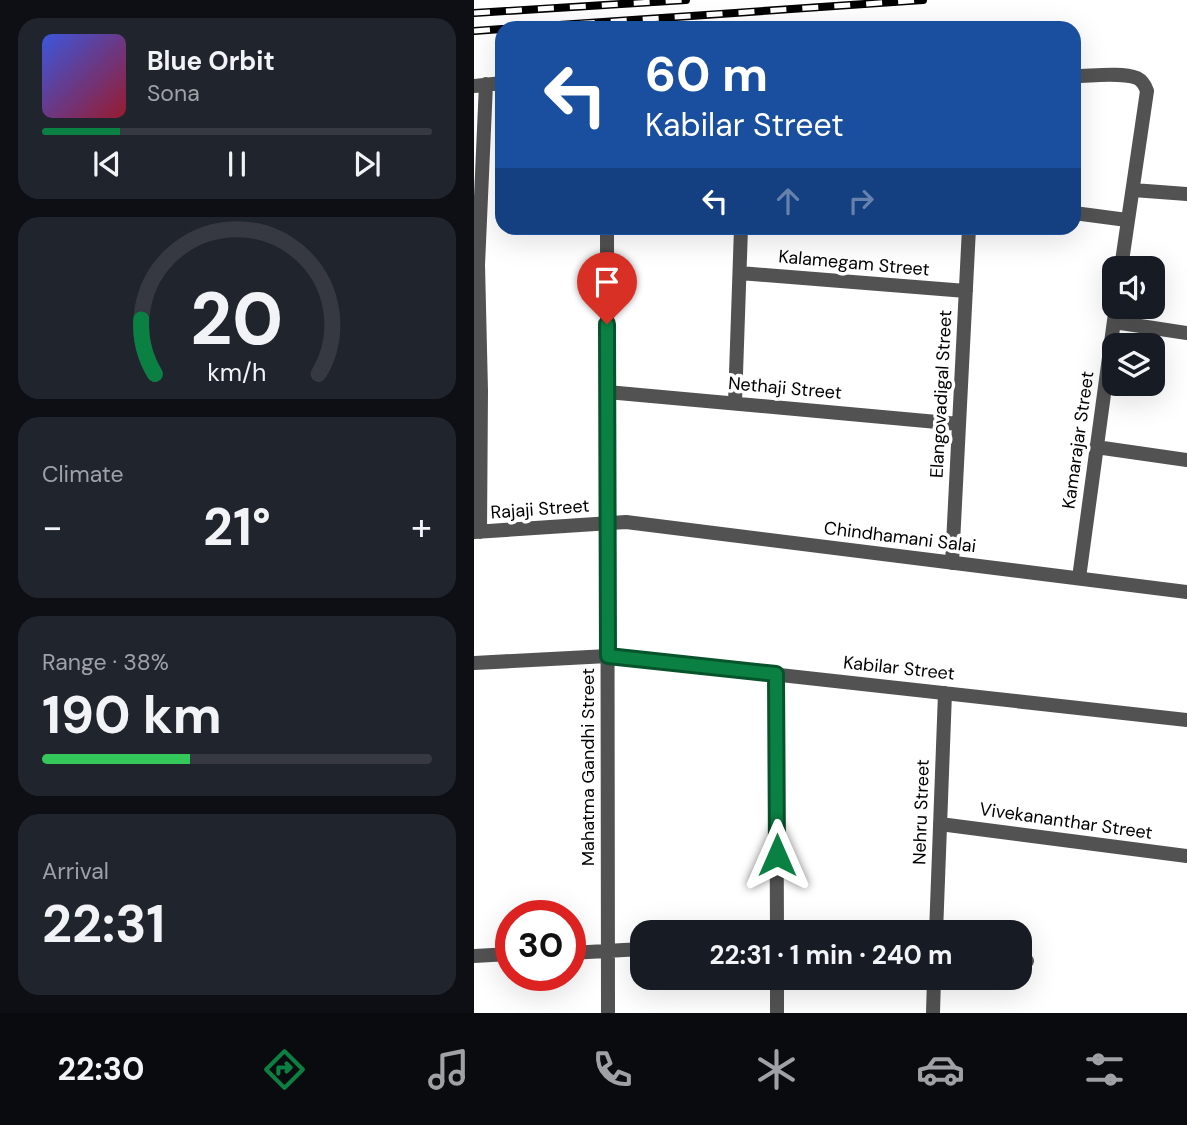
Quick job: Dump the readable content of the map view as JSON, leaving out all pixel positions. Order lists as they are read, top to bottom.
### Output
{
  "streets": {
    "street": [
      "Kalamegam Street",
      "Nethaji Street",
      "Elangovadigal Street",
      "Kamarajar Street",
      "Rajaji Street",
      "Chindhamani Salai",
      "Kabilar Street",
      "Mahatma Gandhi Street",
      "Nehru Street",
      "Vivekananthar Street"
    ]
  },
  "crossings": [
    ["Kalamegam Street", "Elangovadigal Street"],
    ["Nethaji Street", "Elangovadigal Street"],
    ["Nethaji Street", "Mahatma Gandhi Street"],
    ["Elangovadigal Street", "Chindhamani Salai"],
    ["Kamarajar Street", "Chindhamani Salai"],
    ["Rajaji Street", "Chindhamani Salai"],
    ["Rajaji Street", "Mahatma Gandhi Street"],
    ["Chindhamani Salai", "Mahatma Gandhi Street"],
    ["Kabilar Street", "Mahatma Gandhi Street"],
    ["Kabilar Street", "Nehru Street"],
    ["Nehru Street", "Vivekananthar Street"]
  ],
  "page": {
    "turn": ["60 m", "Kabilar Street"],
    "song": ["Blue Orbit", "Sona"],
    "tile": [
      "Climate",
      ["Range · 38%", "190 km"],
      ["Arrival", "22:31"]
    ],
    "heat": ["−", "21°", "+"],
    "limit": "30",
    "trip": "22:31 · 1 min · 240 m",
    "tabs": "22:30",
    "gauge": ["20", "km/h"]
  }
}
